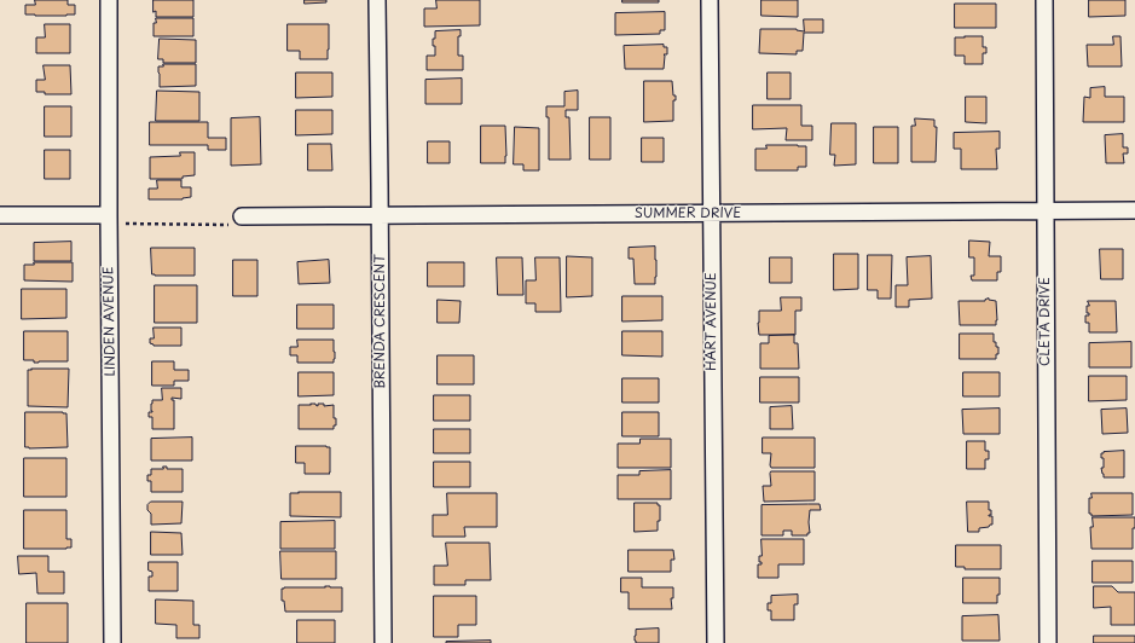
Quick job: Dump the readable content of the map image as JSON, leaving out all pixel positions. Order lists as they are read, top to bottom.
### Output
{
  "streets": {
    "street": [
      "SUMMER DRIVE",
      "LINDEN AVENUE",
      "BRENDA CRESCENT",
      "HART AVENUE",
      "CLETA DRIVE"
    ]
  },
  "crossings": [
    ["SUMMER DRIVE", "BRENDA CRESCENT"],
    ["SUMMER DRIVE", "HART AVENUE"],
    ["SUMMER DRIVE", "CLETA DRIVE"]
  ]
}
